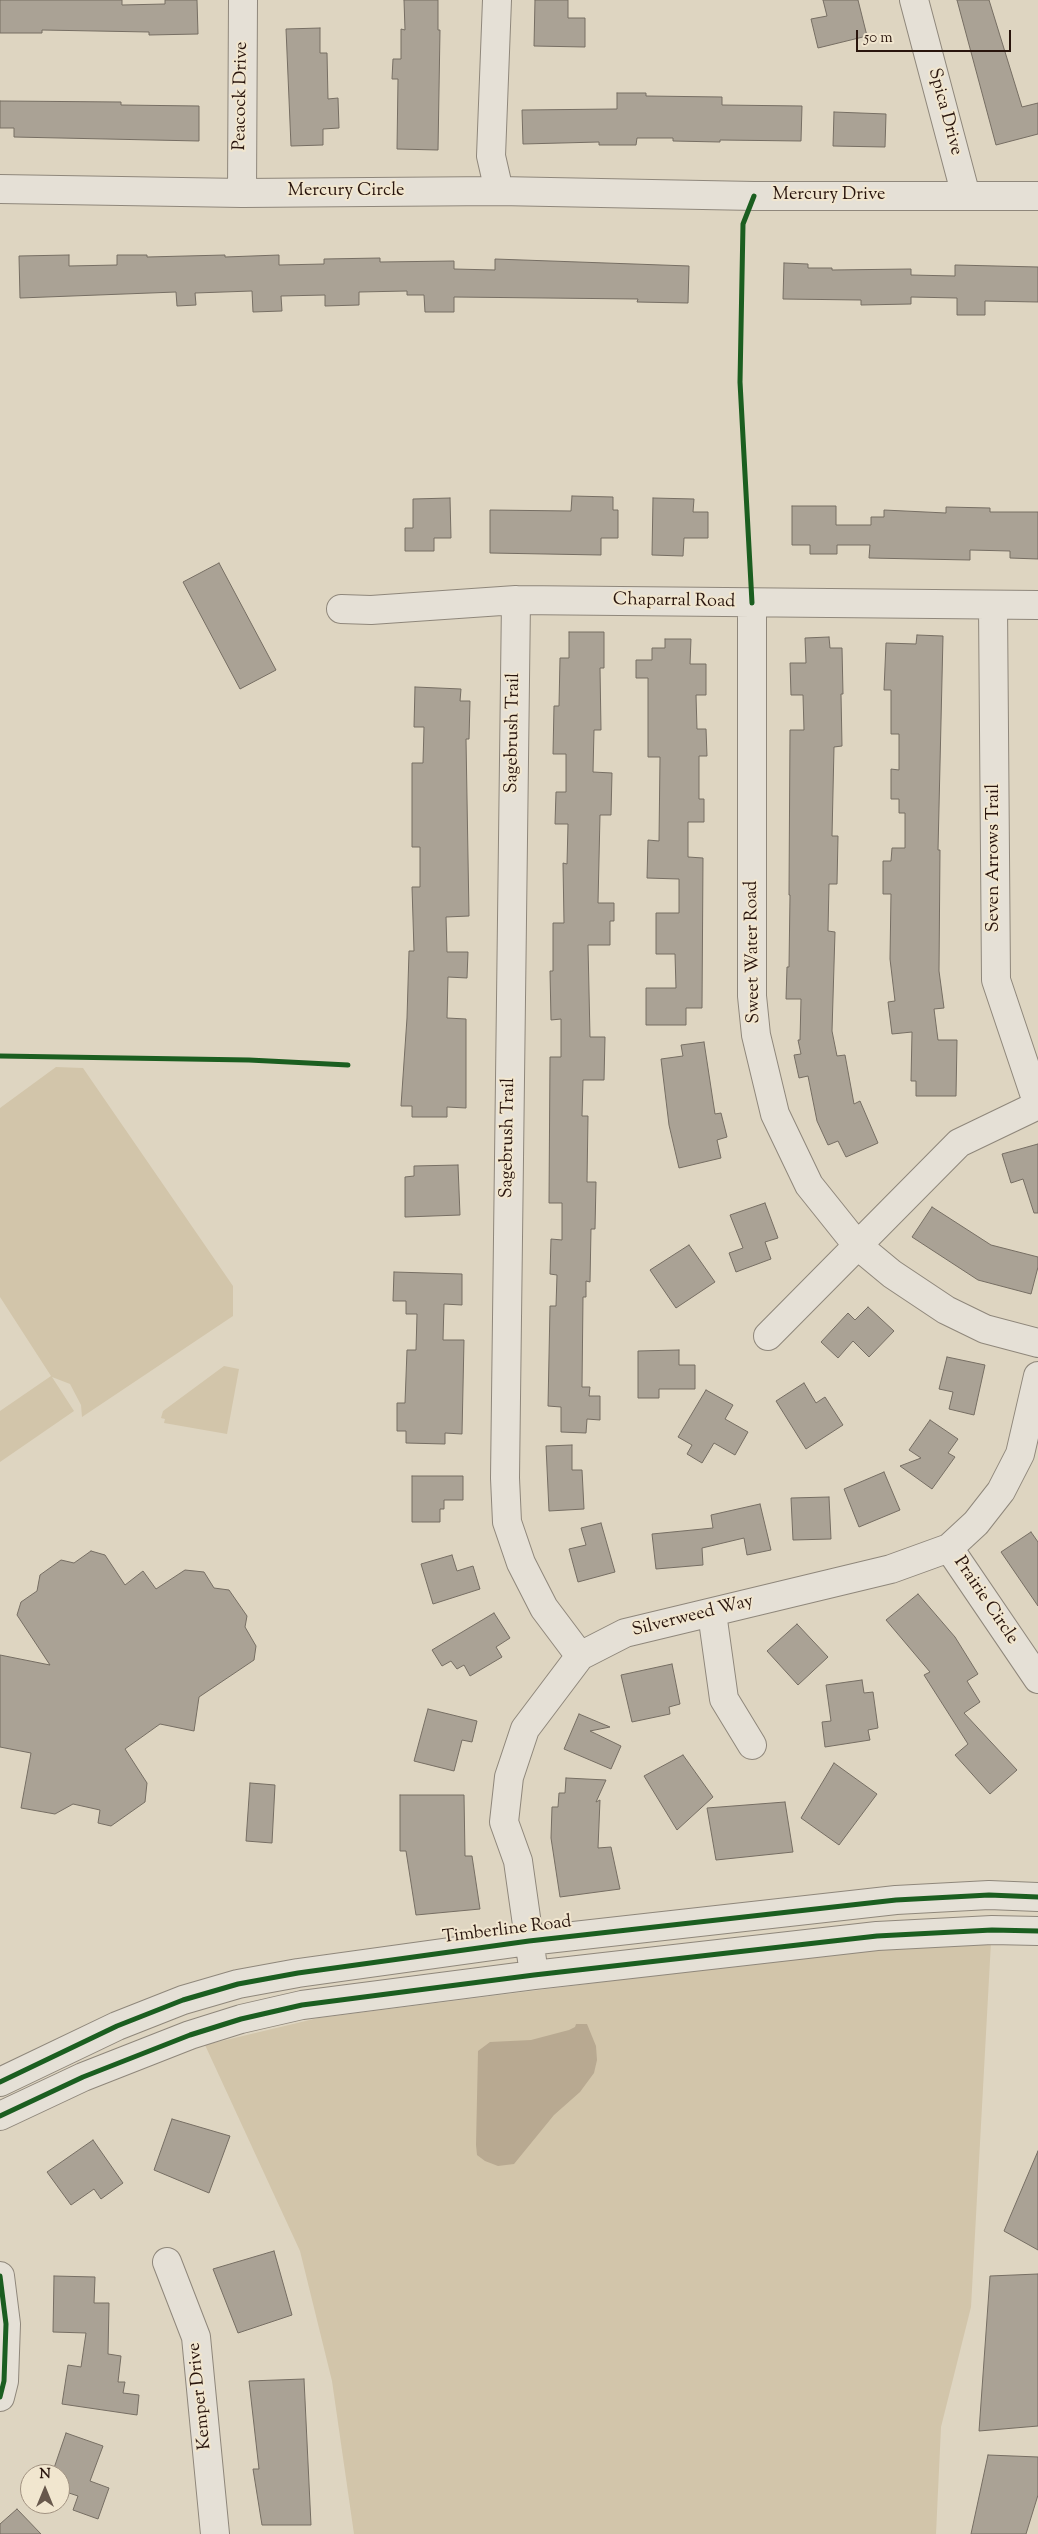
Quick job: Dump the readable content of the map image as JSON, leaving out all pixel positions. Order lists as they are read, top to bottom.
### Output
{
  "streets": {
    "street": [
      "Peacock Drive",
      "Spica Drive",
      "Mercury Circle",
      "Mercury Drive",
      "Chaparral Road",
      "Sagebrush Trail",
      "Seven Arrows Trail",
      "Sweet Water Road",
      "Prairie Circle",
      "Silverweed Way",
      "Timberline Road",
      "Kemper Drive"
    ]
  },
  "crossings": [
    ["Peacock Drive", "Mercury Circle"],
    ["Spica Drive", "Mercury Drive"],
    ["Mercury Circle", "Mercury Drive"],
    ["Chaparral Road", "Sagebrush Trail"],
    ["Chaparral Road", "Seven Arrows Trail"],
    ["Chaparral Road", "Sweet Water Road"],
    ["Sagebrush Trail", "Silverweed Way"],
    ["Prairie Circle", "Silverweed Way"],
    ["Silverweed Way", "Timberline Road"]
  ],
  "scale_bar": "50 m",
  "north": "top"
}
